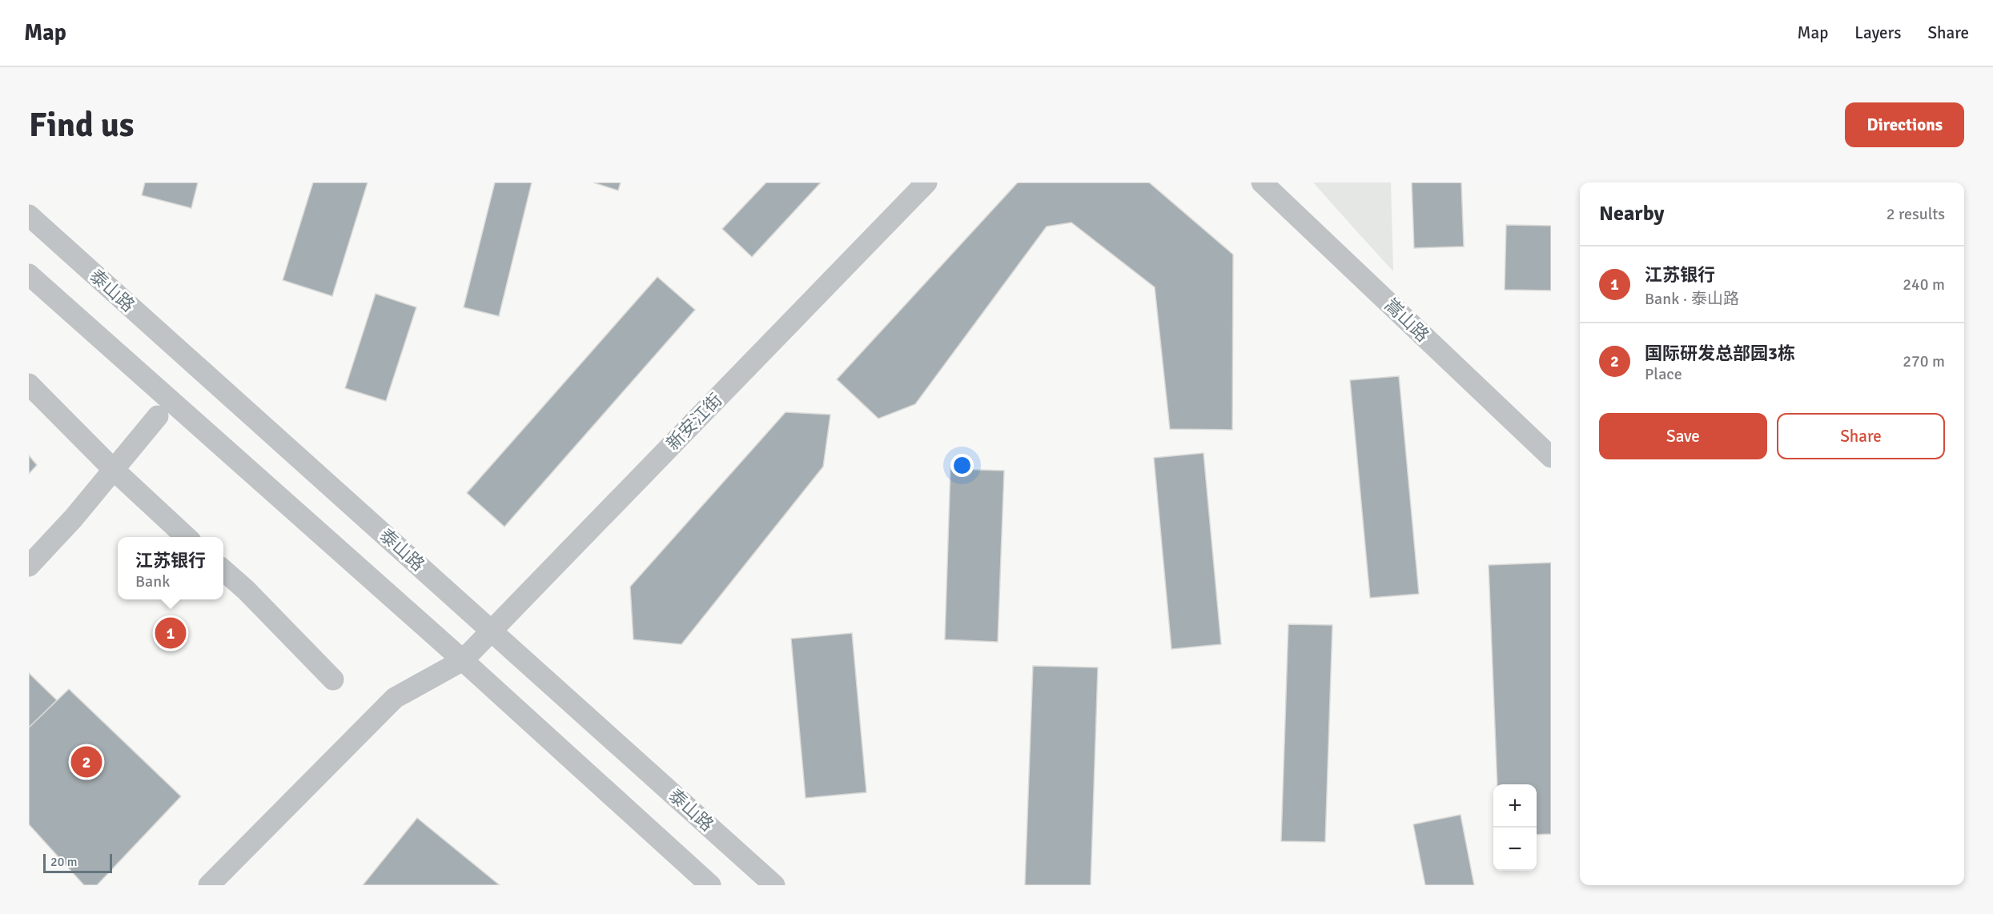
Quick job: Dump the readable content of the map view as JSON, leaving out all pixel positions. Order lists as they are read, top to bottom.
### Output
{
  "streets": {
    "street": ["泰山路", "嵩山路", "新安江街"]
  },
  "crossings": [
    ["泰山路", "新安江街"]
  ],
  "scale_bar": "20 m",
  "page": {
    "header": "Map",
    "nav": ["Map", "Layers", "Share"],
    "buttons": [
      "Directions",
      ["Save", "Share"]
    ],
    "title": "Find us",
    "heading": ["Nearby", "2 results"],
    "list": [
      {
        "mark": "1",
        "name": "江苏银行",
        "note": "Bank · 泰山路",
        "value": "240 m"
      },
      {
        "mark": "2",
        "name": "国际研发总部园3栋",
        "note": "Place",
        "value": "270 m"
      }
    ],
    "popup": ["江苏银行", "Bank"],
    "pins": ["1", "2"],
    "map_buttons": ["+", "−"],
    "scale": "20 m"
  }
}
